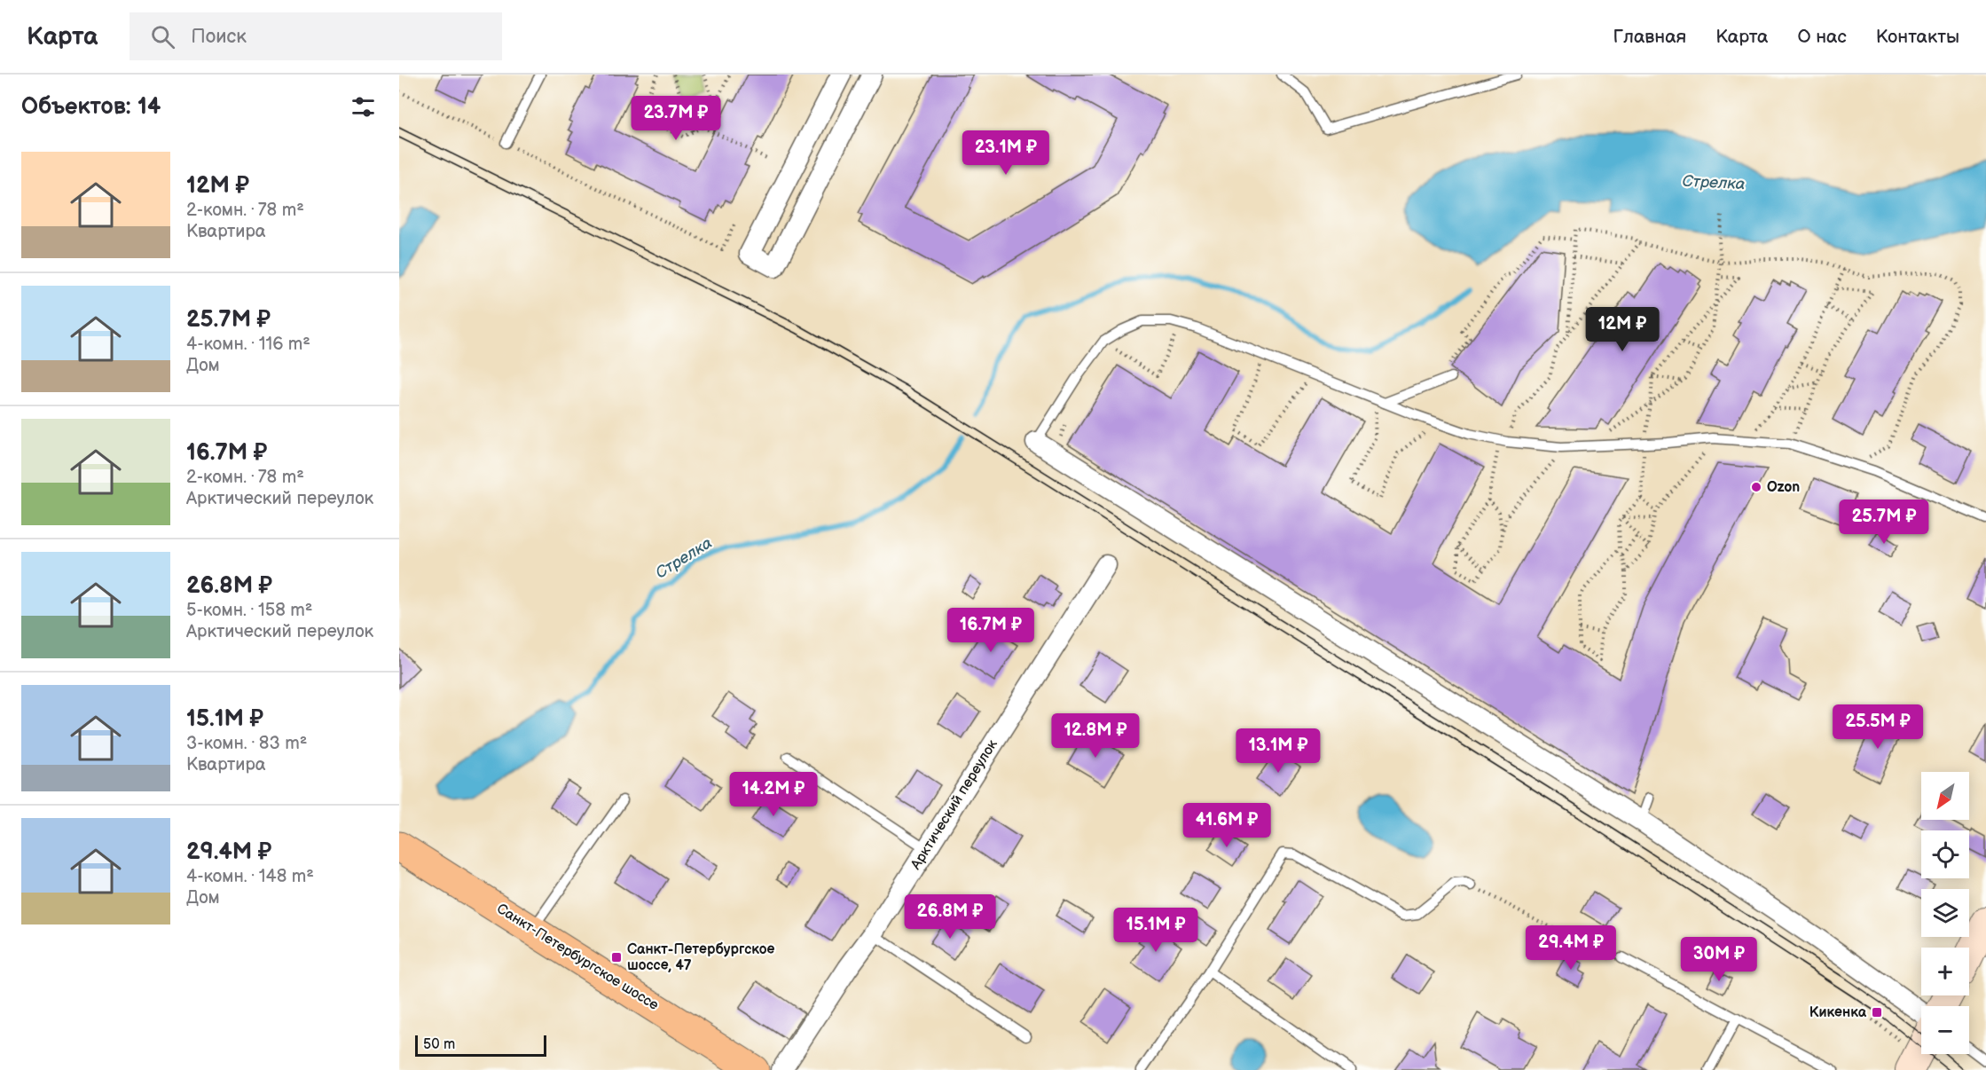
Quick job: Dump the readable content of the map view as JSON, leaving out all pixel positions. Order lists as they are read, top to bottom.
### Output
{
  "streets": {
    "main road": ["Санкт-Петербургское шоссе"],
    "street": ["Арктический переулок"]
  },
  "water": ["Стрелка"],
  "places": {
    "other": ["Ozon"],
    "transit": ["Санкт-Петербургское шоссе, 47", "Кикенка"]
  },
  "scale_bar": "50 m",
  "north": "bottom left",
  "page": {
    "header": "Карта",
    "search": "Поиск",
    "nav": [
      "Главная",
      "Карта",
      "О нас",
      "Контакты"
    ],
    "heading": "Объектов: 14",
    "price": [
      "23.7M ₽",
      "23.1M ₽",
      "12M ₽",
      "25.7M ₽",
      "16.7M ₽",
      "25.5M ₽",
      "12.8M ₽",
      "13.1M ₽",
      "14.2M ₽",
      "41.6M ₽",
      "26.8M ₽",
      "15.1M ₽",
      "29.4M ₽",
      "30M ₽"
    ],
    "list": [
      {
        "name": "12M ₽",
        "note": "2-комн. · 78 m² · Квартира"
      },
      {
        "name": "25.7M ₽",
        "note": "4-комн. · 116 m² · Дом"
      },
      {
        "name": "16.7M ₽",
        "note": "2-комн. · 78 m² · Арктический переулок"
      },
      {
        "name": "26.8M ₽",
        "note": "5-комн. · 158 m² · Арктический переулок"
      },
      {
        "name": "15.1M ₽",
        "note": "3-комн. · 83 m² · Квартира"
      },
      {
        "name": "29.4M ₽",
        "note": "4-комн. · 148 m² · Дом"
      }
    ],
    "map_buttons": ["+", "−"],
    "scale": "50 m"
  }
}
